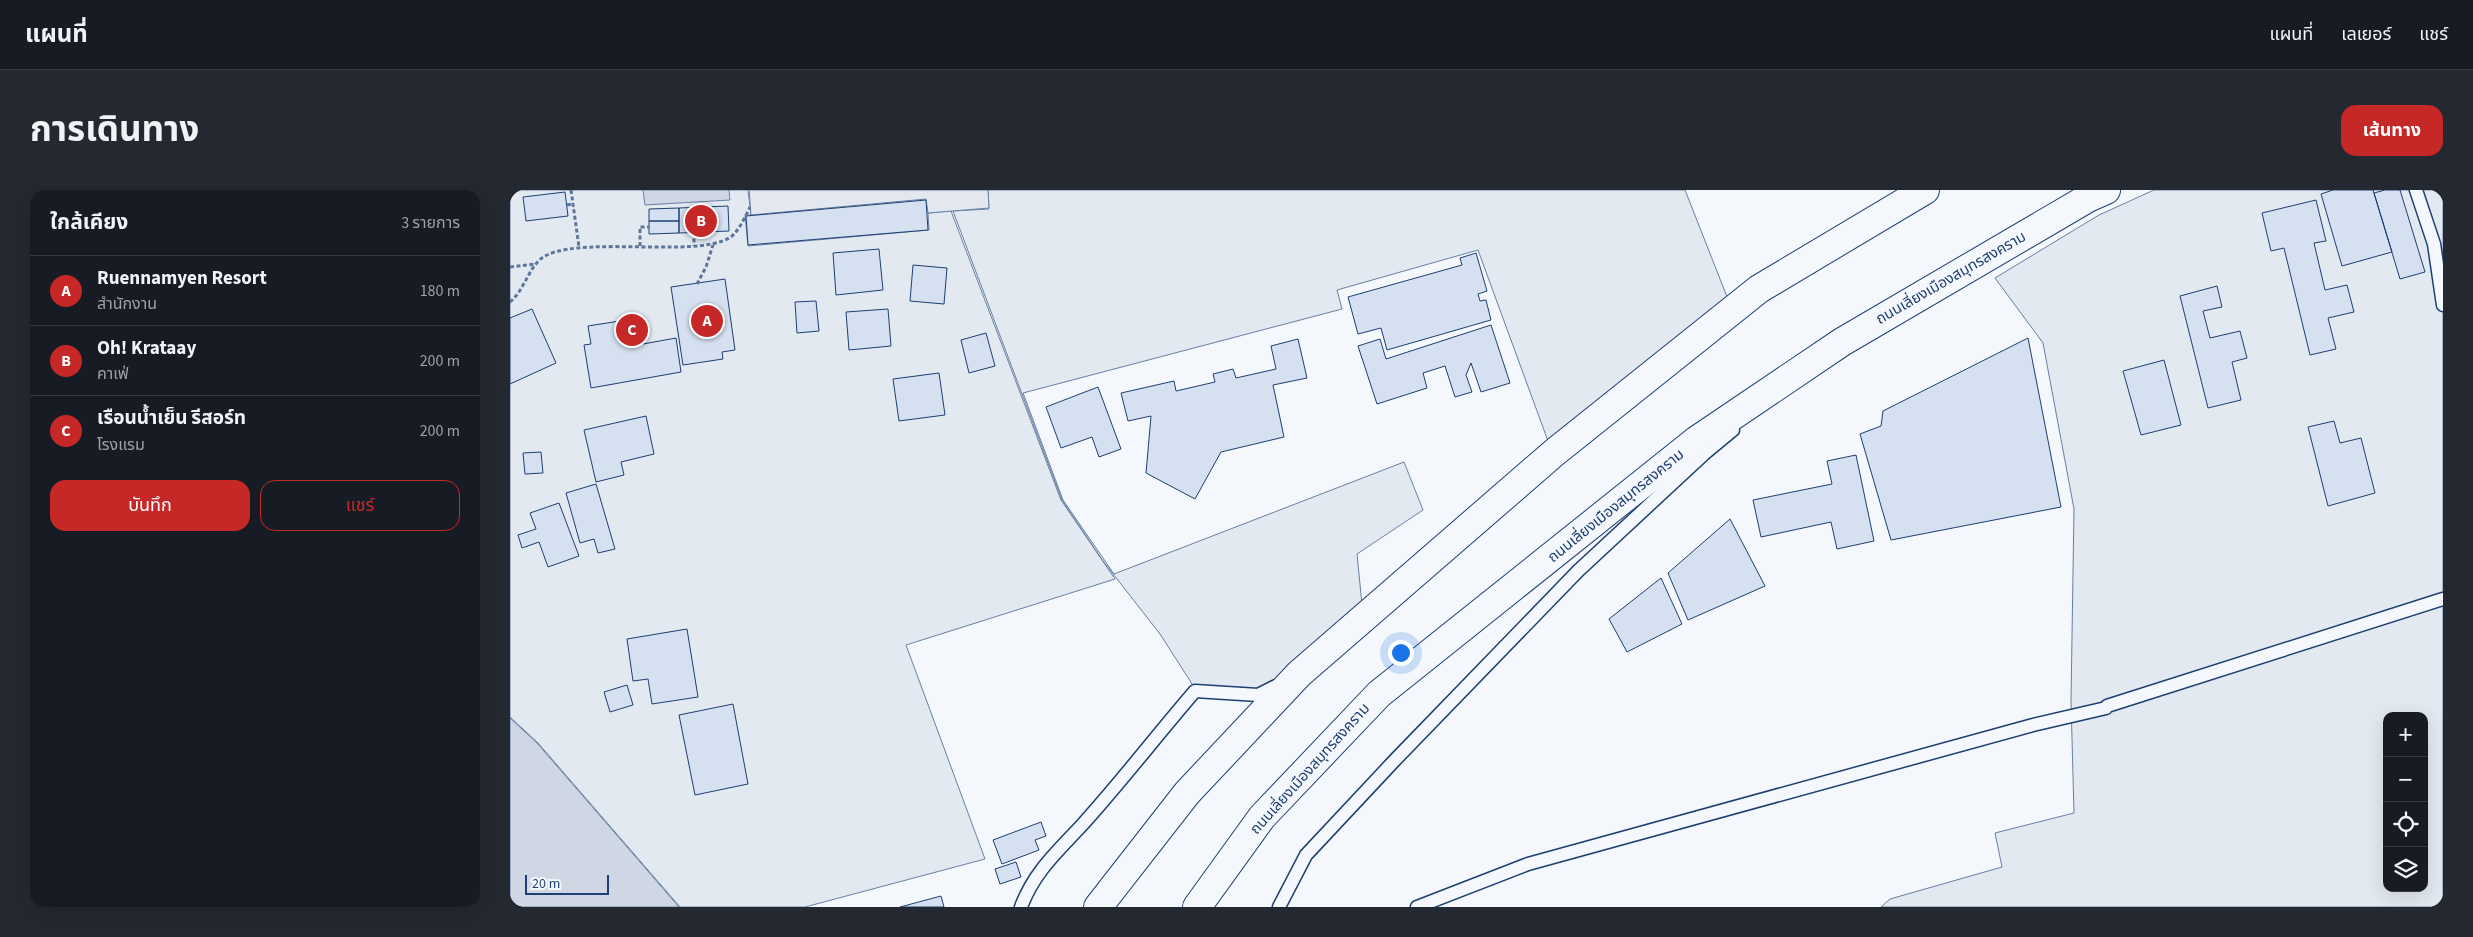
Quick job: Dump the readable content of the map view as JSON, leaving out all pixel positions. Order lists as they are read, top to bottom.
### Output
{
  "streets": {
    "main road": ["ถนนเลี่ยงเมืองสมุทรสงคราม"]
  },
  "scale_bar": "20 m",
  "page": {
    "header": "แผนที่",
    "nav": ["แผนที่", "เลเยอร์", "แชร์"],
    "title": "การเดินทาง",
    "buttons": [
      "เส้นทาง",
      ["บันทึก", "แชร์"]
    ],
    "heading": ["ใกล้เคียง", "3 รายการ"],
    "pins": ["B", "A", "C"],
    "list": [
      {
        "mark": "A",
        "name": "Ruennamyen Resort",
        "note": "สำนักงาน",
        "value": "180 m"
      },
      {
        "mark": "B",
        "name": "Oh! Krataay",
        "note": "คาเฟ่",
        "value": "200 m"
      },
      {
        "mark": "C",
        "name": "เรือนน้ำเย็น รีสอร์ท",
        "note": "โรงแรม",
        "value": "200 m"
      }
    ],
    "map_buttons": ["+", "−"],
    "scale": "20 m"
  }
}
